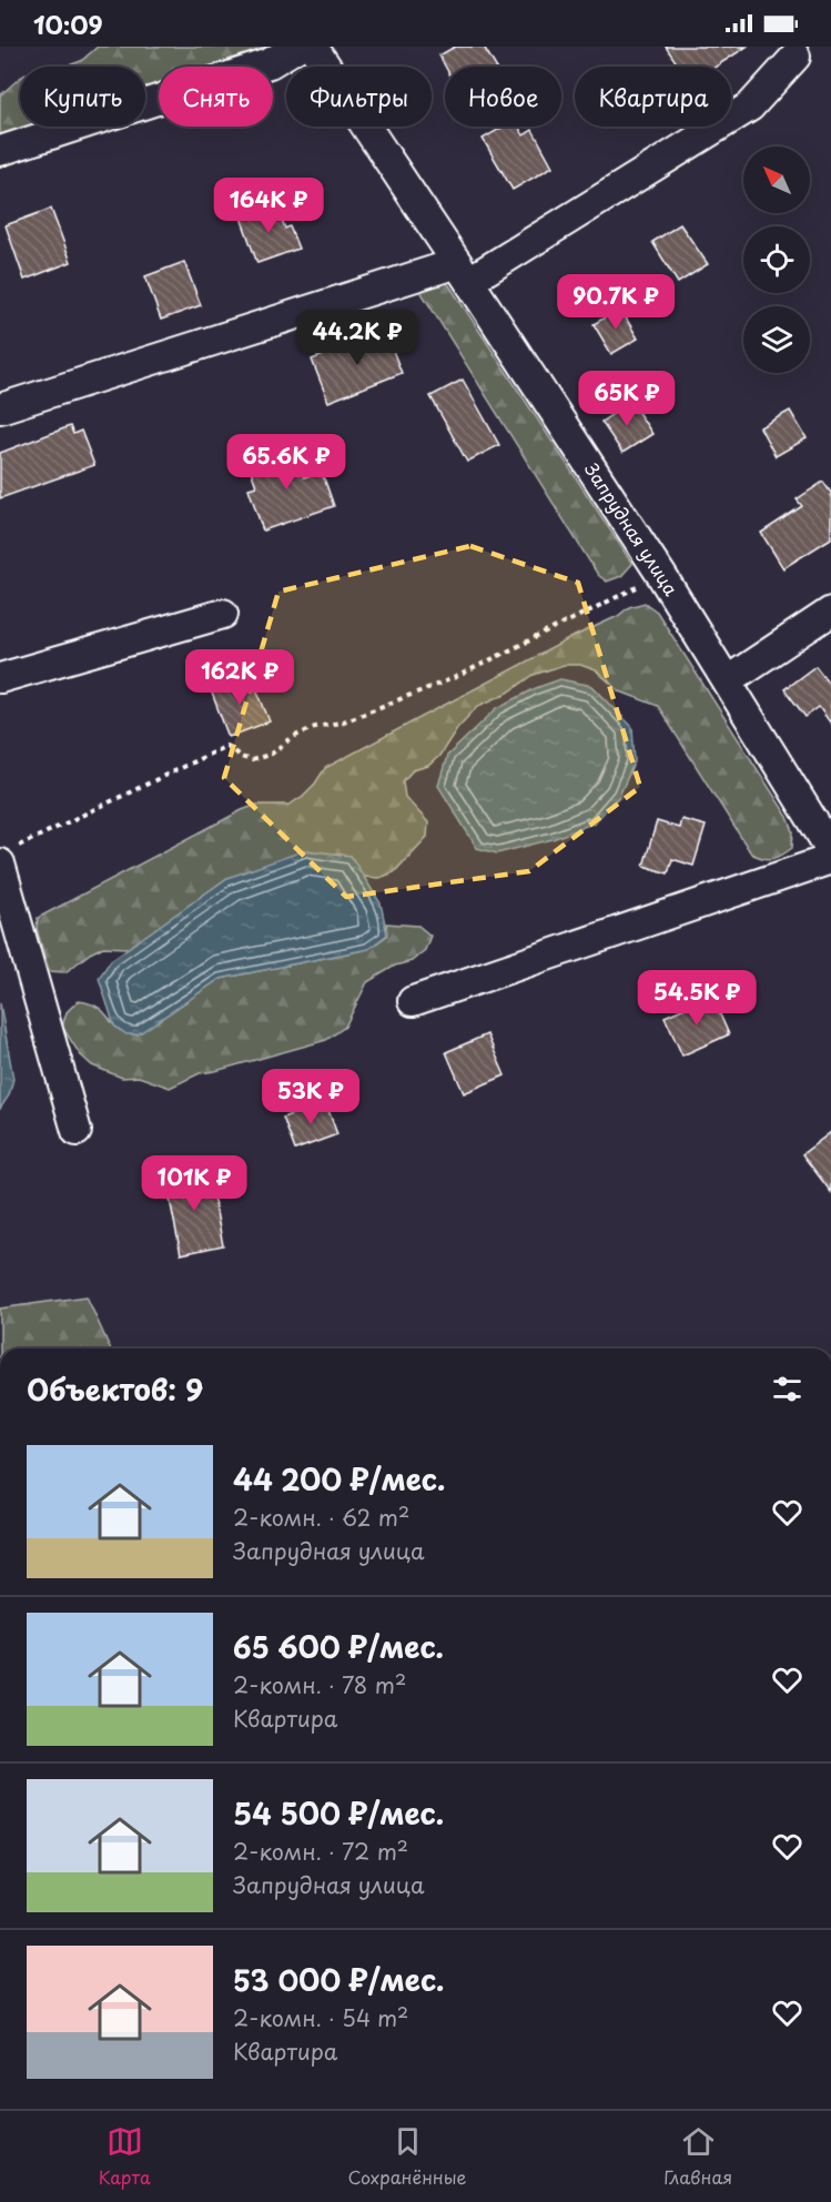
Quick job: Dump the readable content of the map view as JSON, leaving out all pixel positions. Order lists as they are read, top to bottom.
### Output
{
  "streets": {
    "street": ["Запрудная улица"]
  },
  "north": "top left",
  "page": {
    "status": "10:09",
    "chip": [
      "Купить",
      "Снять",
      "Фильтры",
      "Новое",
      "Квартира"
    ],
    "price": [
      "164K ₽",
      "90.7K ₽",
      "44.2K ₽",
      "65K ₽",
      "65.6K ₽",
      "162K ₽",
      "54.5K ₽",
      "53K ₽",
      "101K ₽"
    ],
    "heading": "Объектов: 9",
    "list": [
      {
        "name": "44 200 ₽/мес.",
        "note": "2-комн. · 62 m² · Запрудная улица"
      },
      {
        "name": "65 600 ₽/мес.",
        "note": "2-комн. · 78 m² · Квартира"
      },
      {
        "name": "54 500 ₽/мес.",
        "note": "2-комн. · 72 m² · Запрудная улица"
      },
      {
        "name": "53 000 ₽/мес.",
        "note": "2-комн. · 54 m² · Квартира"
      }
    ],
    "tabs": ["Карта", "Сохранённые", "Главная"]
  }
}
